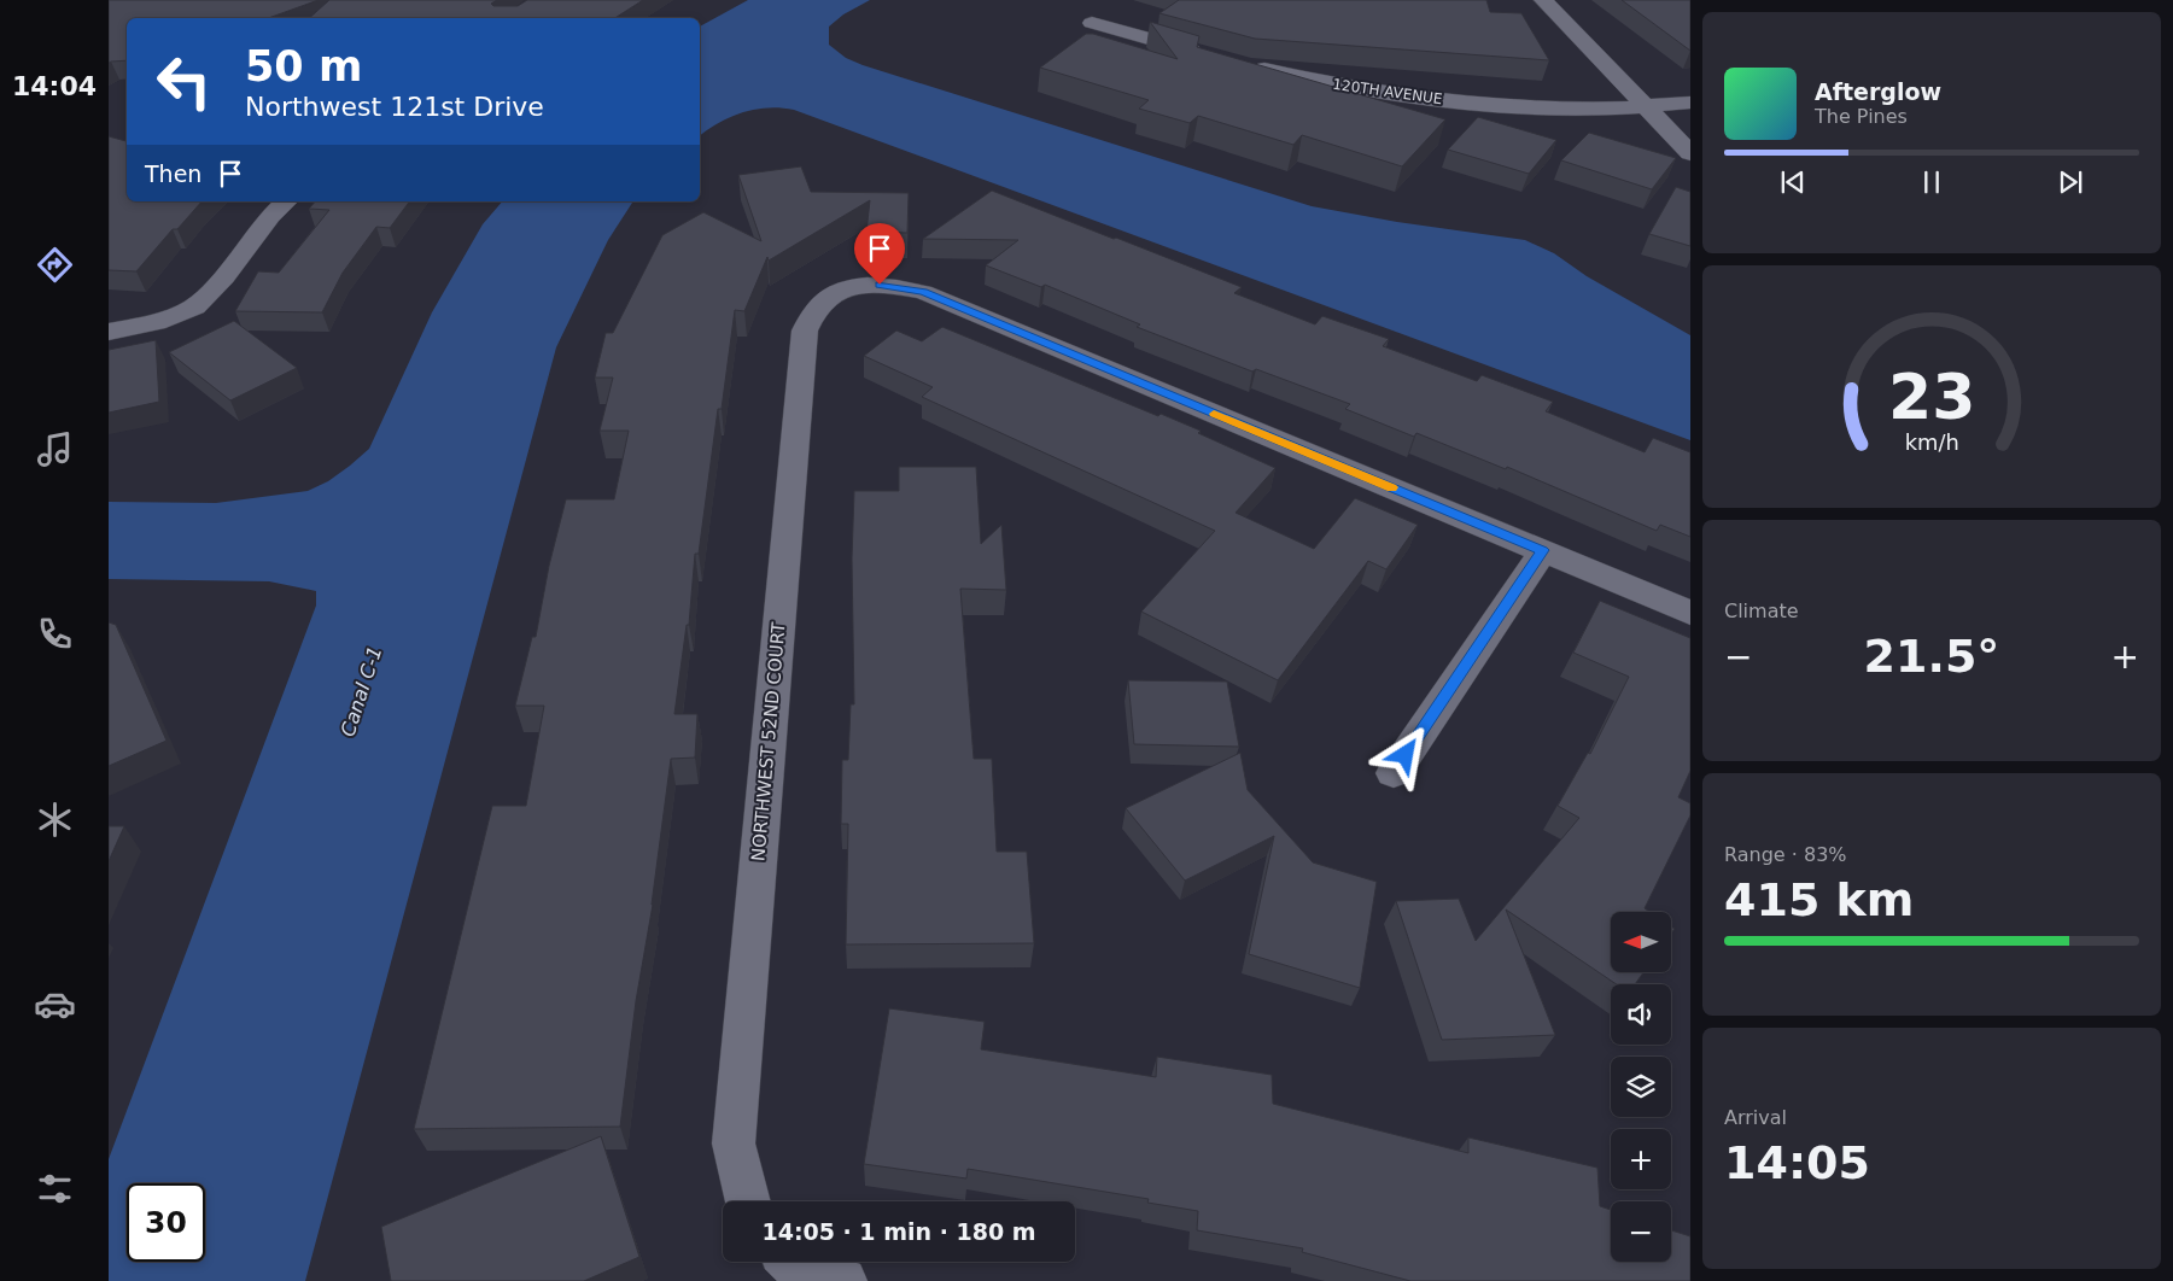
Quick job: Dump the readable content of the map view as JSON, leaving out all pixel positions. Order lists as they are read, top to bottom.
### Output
{
  "streets": {
    "street": ["120TH AVENUE", "NORTHWEST 52ND COURT"]
  },
  "water": ["Canal C-1"],
  "north": "left",
  "page": {
    "tabs": "14:04",
    "turn": ["50 m", "Northwest 121st Drive"],
    "song": ["Afterglow", "The Pines"],
    "then": "Then",
    "tile": [
      "Climate",
      ["Range · 83%", "415 km"],
      ["Arrival", "14:05"]
    ],
    "heat": ["−", "21.5°", "+"],
    "map_buttons": ["+", "−"],
    "limit": "30",
    "trip": "14:05 · 1 min · 180 m",
    "gauge": ["23", "km/h"]
  }
}
